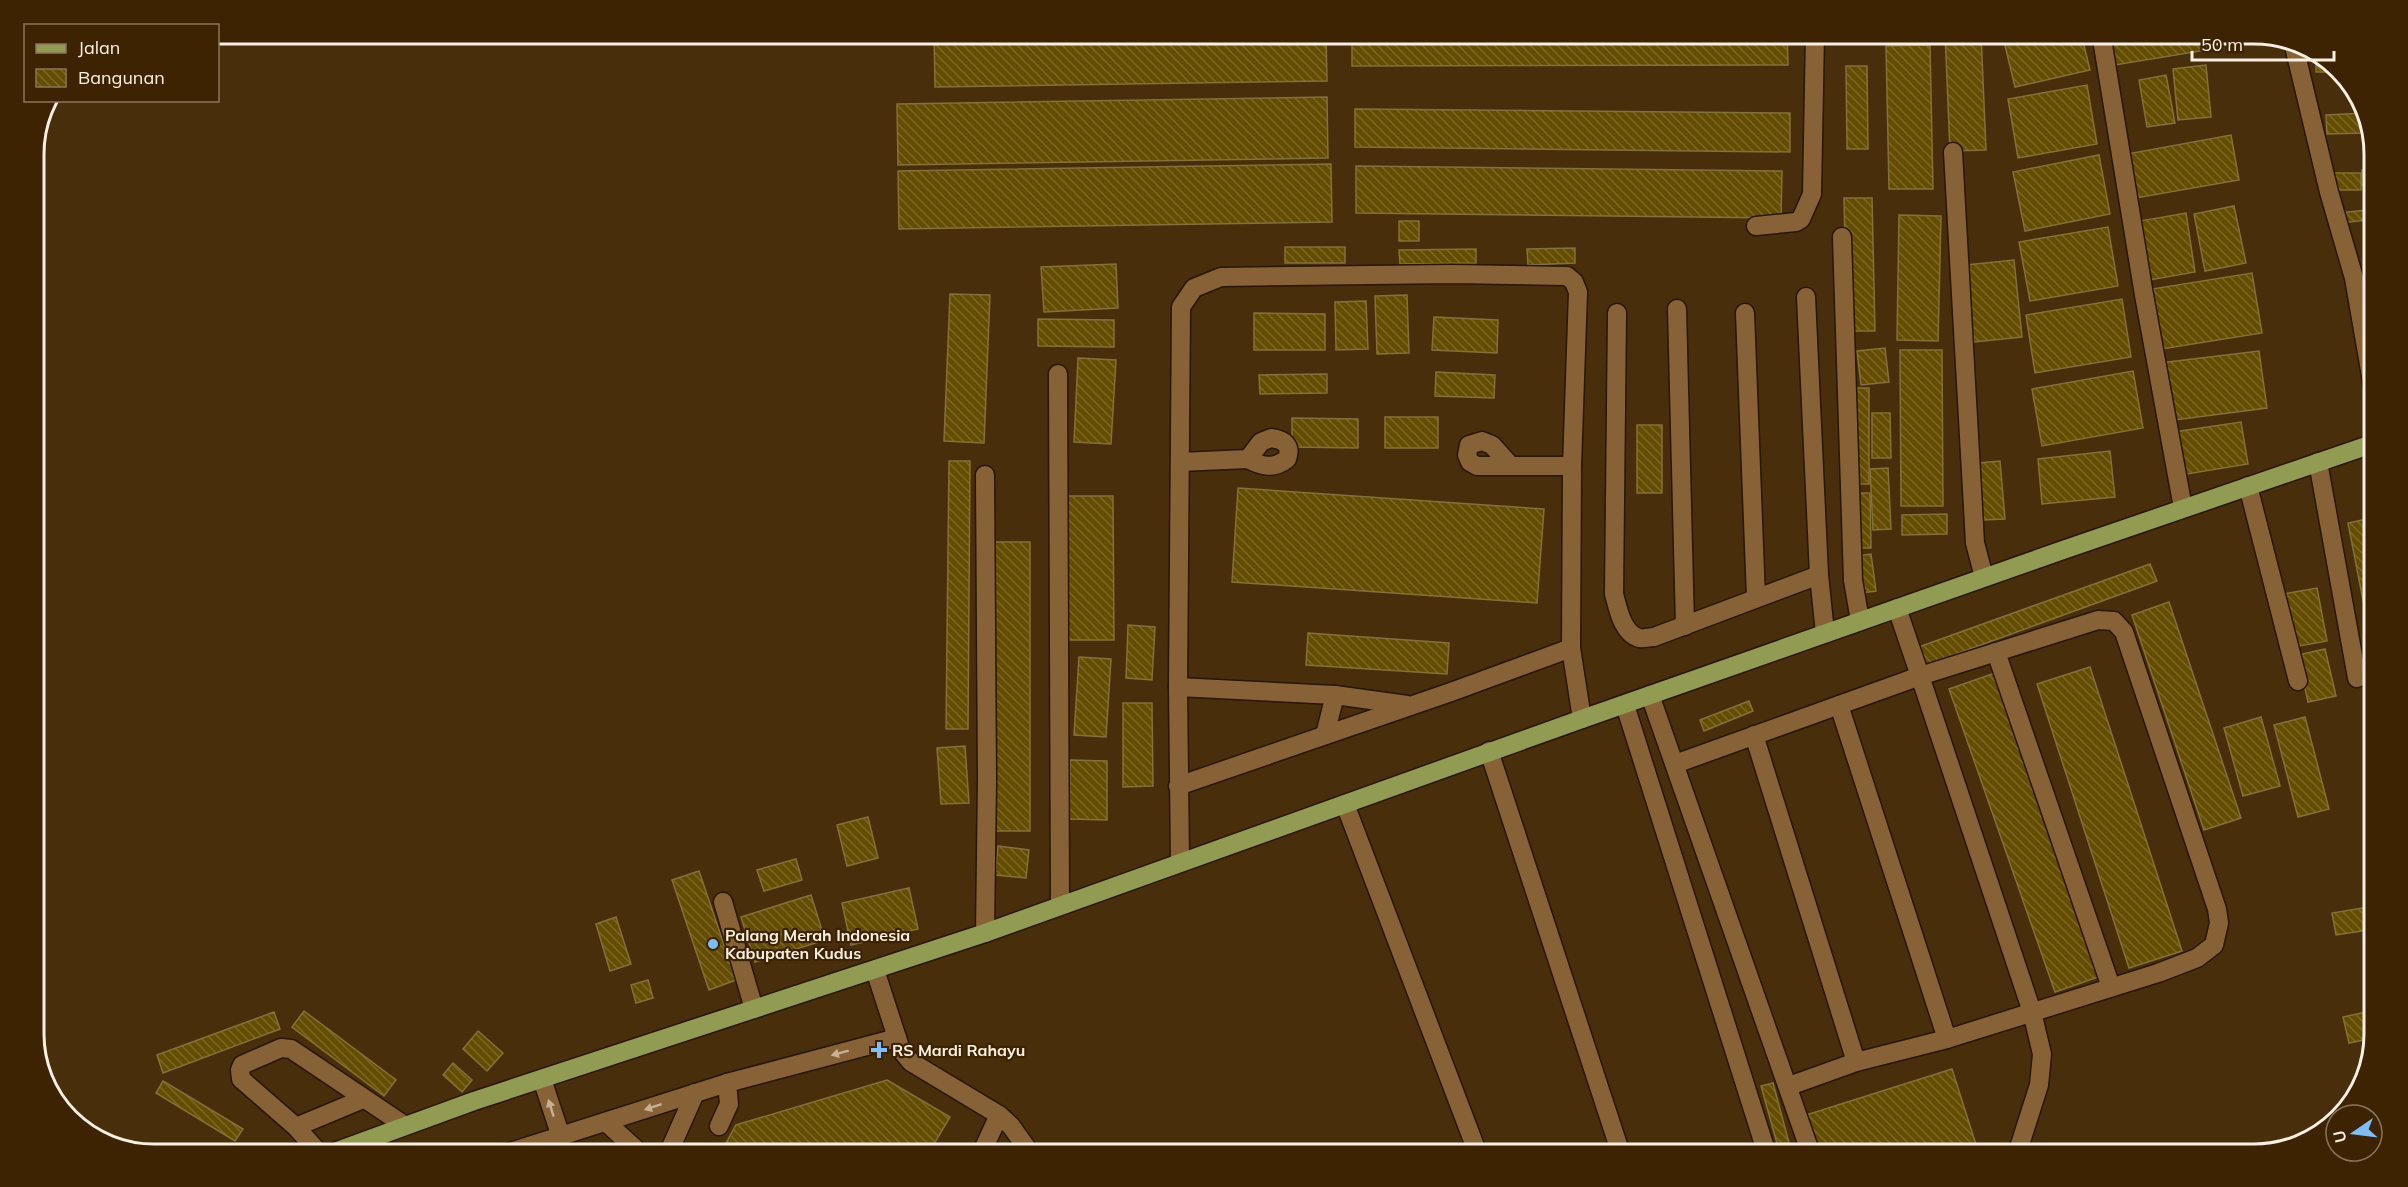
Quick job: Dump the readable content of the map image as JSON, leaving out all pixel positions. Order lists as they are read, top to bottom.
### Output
{
  "places": {
    "other": ["Palang Merah Indonesia Kabupaten Kudus"],
    "health": ["RS Mardi Rahayu"]
  },
  "legend": ["Jalan", "Bangunan"],
  "scale_bar": "50 m",
  "north": "left"
}
